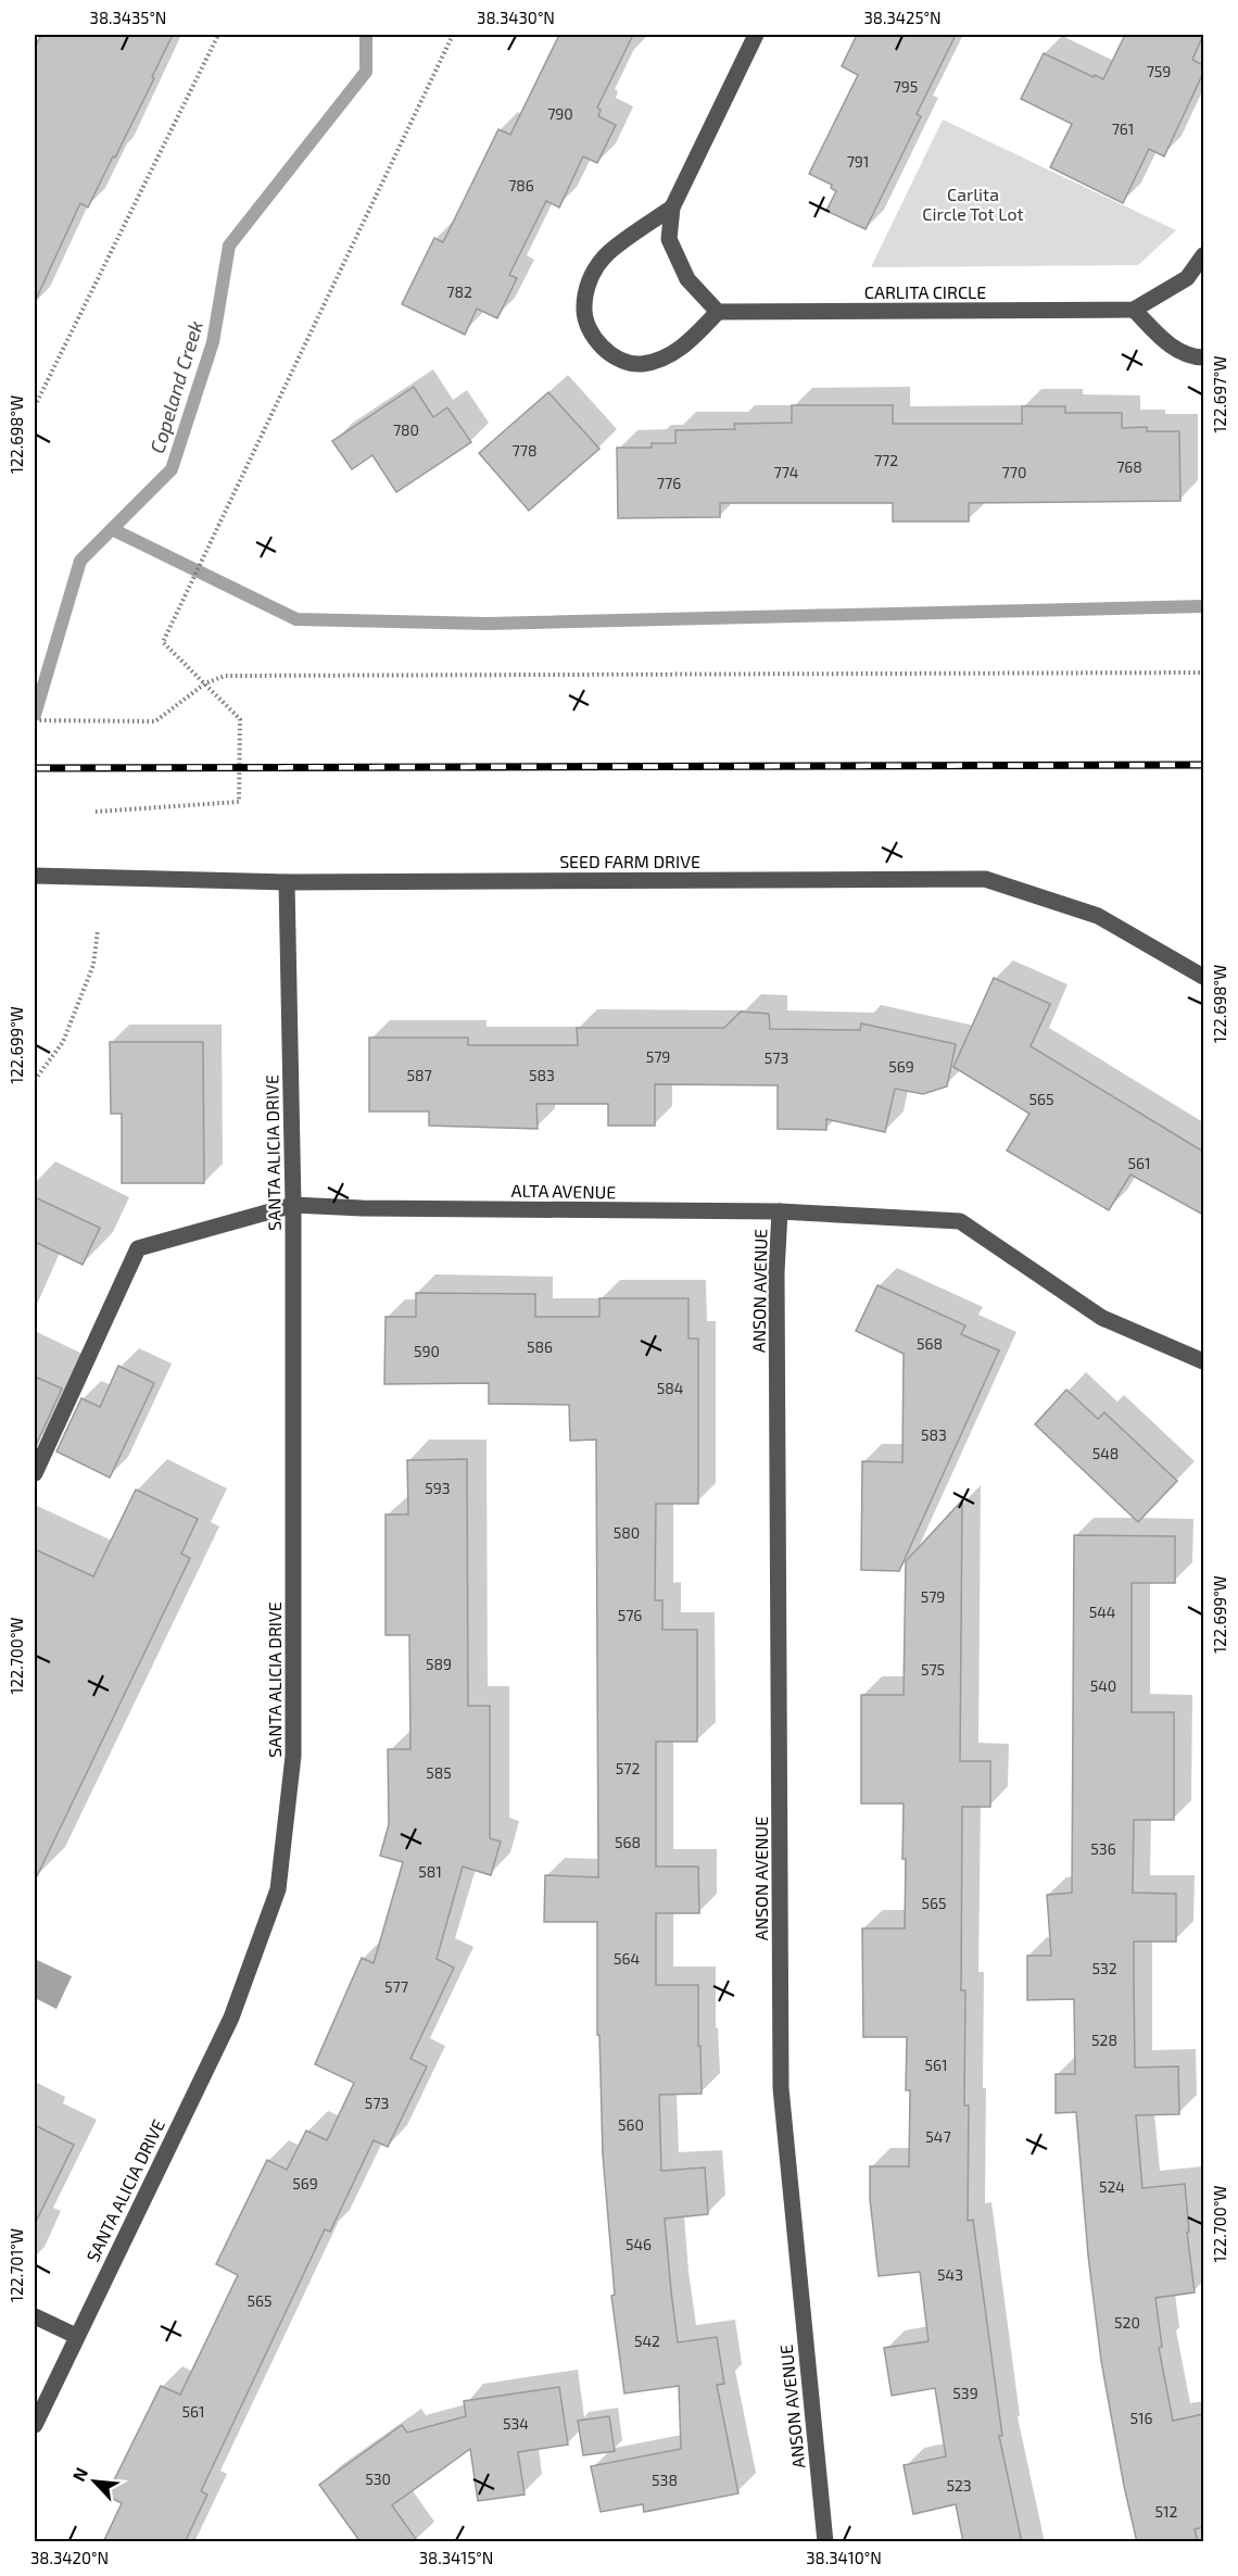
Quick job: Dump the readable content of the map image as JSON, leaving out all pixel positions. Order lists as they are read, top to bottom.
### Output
{
  "streets": {
    "street": [
      "CARLITA CIRCLE",
      "SEED FARM DRIVE",
      "SANTA ALICIA DRIVE",
      "ALTA AVENUE",
      "ANSON AVENUE"
    ]
  },
  "crossings": [
    ["SEED FARM DRIVE", "SANTA ALICIA DRIVE"],
    ["SANTA ALICIA DRIVE", "ALTA AVENUE"],
    ["ALTA AVENUE", "ANSON AVENUE"]
  ],
  "water": ["Copeland Creek"],
  "parks": ["Carlita Circle Tot Lot"],
  "house_numbers": [
    "759",
    "795",
    "790",
    "761",
    "791",
    "786",
    "782",
    "780",
    "778",
    "772",
    "768",
    "774",
    "770",
    "776",
    "579",
    "573",
    "569",
    "587",
    "583",
    "565",
    "561",
    "568",
    "586",
    "590",
    "584",
    "583",
    "548",
    "593",
    "580",
    "579",
    "544",
    "576",
    "589",
    "575",
    "540",
    "572",
    "585",
    "568",
    "536",
    "581",
    "565",
    "564",
    "532",
    "577",
    "528",
    "561",
    "573",
    "560",
    "547",
    "569",
    "524",
    "546",
    "543",
    "565",
    "520",
    "542",
    "539",
    "561",
    "516",
    "534",
    "530",
    "538",
    "523",
    "512"
  ],
  "north": "top left",
  "coordinates": [
    "38.3435°N",
    "38.3430°N",
    "38.3425°N",
    "122.697°W",
    "122.698°W",
    "122.699°W",
    "122.700°W",
    "122.701°W",
    "38.3420°N",
    "38.3415°N",
    "38.3410°N"
  ]
}
